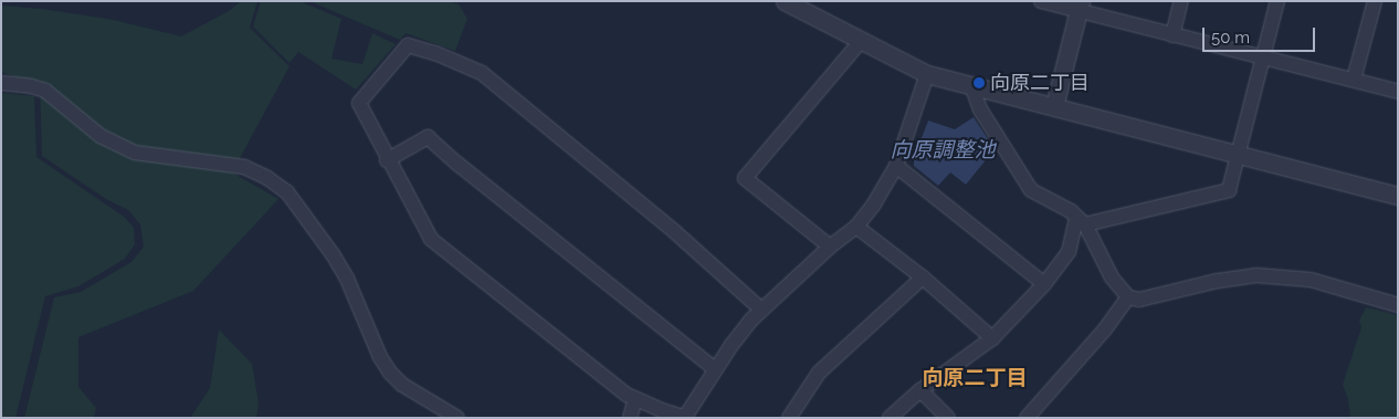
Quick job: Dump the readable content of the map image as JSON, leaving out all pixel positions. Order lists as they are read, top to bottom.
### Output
{
  "districts": ["向原二丁目"],
  "water": ["向原調整池"],
  "places": ["向原二丁目"],
  "scale_bar": "50 m"
}
